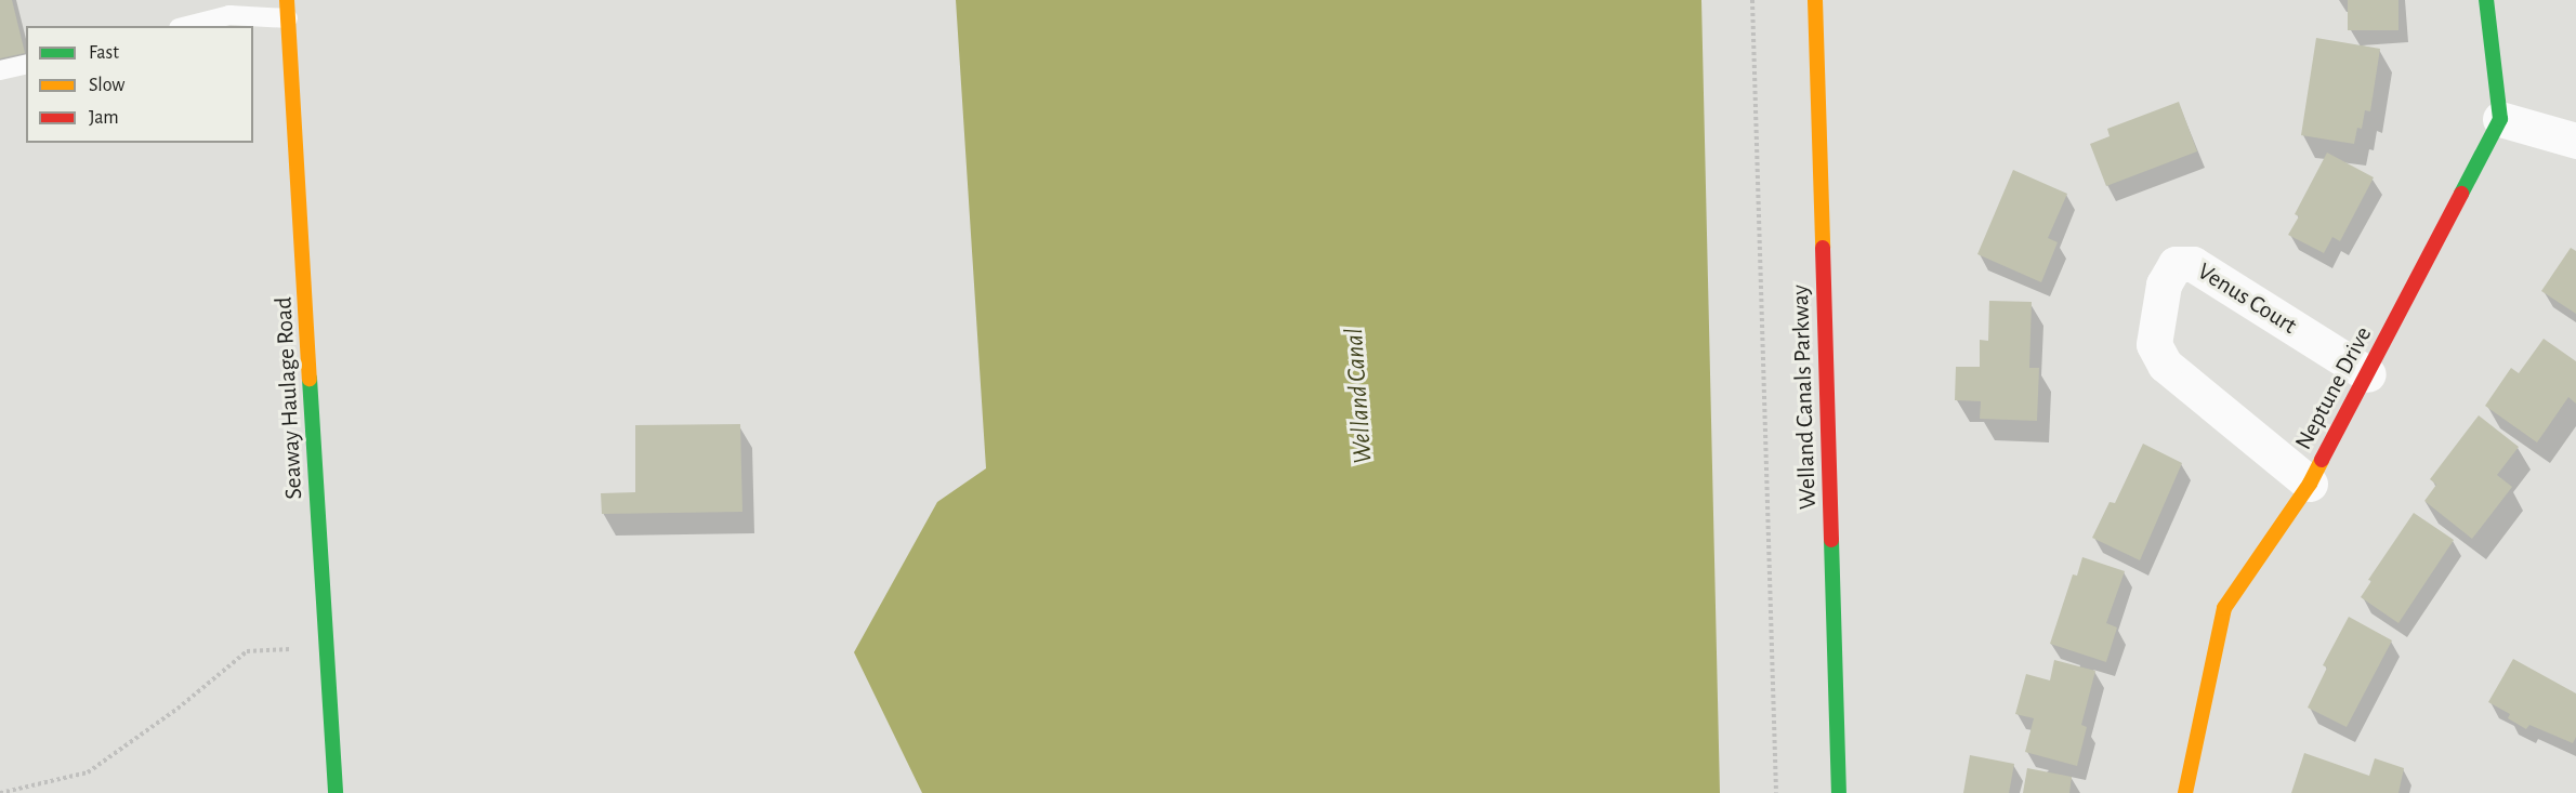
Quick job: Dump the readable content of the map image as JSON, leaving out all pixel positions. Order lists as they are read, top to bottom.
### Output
{
  "streets": {
    "street": [
      "Venus Court",
      "Neptune Drive",
      "Welland Canals Parkway",
      "Seaway Haulage Road"
    ]
  },
  "crossings": [
    ["Venus Court", "Neptune Drive"]
  ],
  "water": ["Welland Canal"],
  "legend": ["Fast", "Slow", "Jam"]
}
